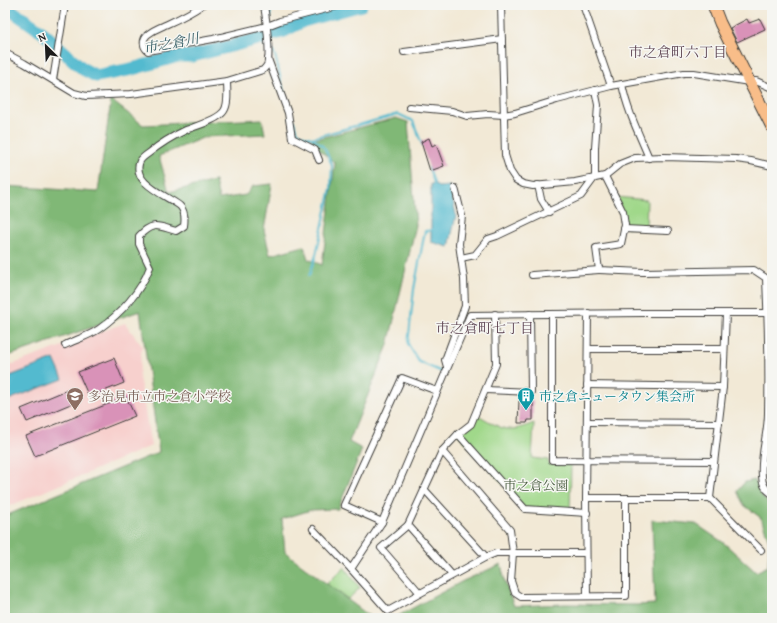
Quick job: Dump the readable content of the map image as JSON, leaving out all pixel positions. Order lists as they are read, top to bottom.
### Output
{
  "districts": ["市之倉町六丁目", "市之倉町七丁目"],
  "water": ["市之倉川"],
  "parks": ["市之倉公園"],
  "places": {
    "school or university": ["多治見市立市之倉小学校"],
    "building": ["市之倉ニュータウン集会所"]
  },
  "north": "top left"
}
